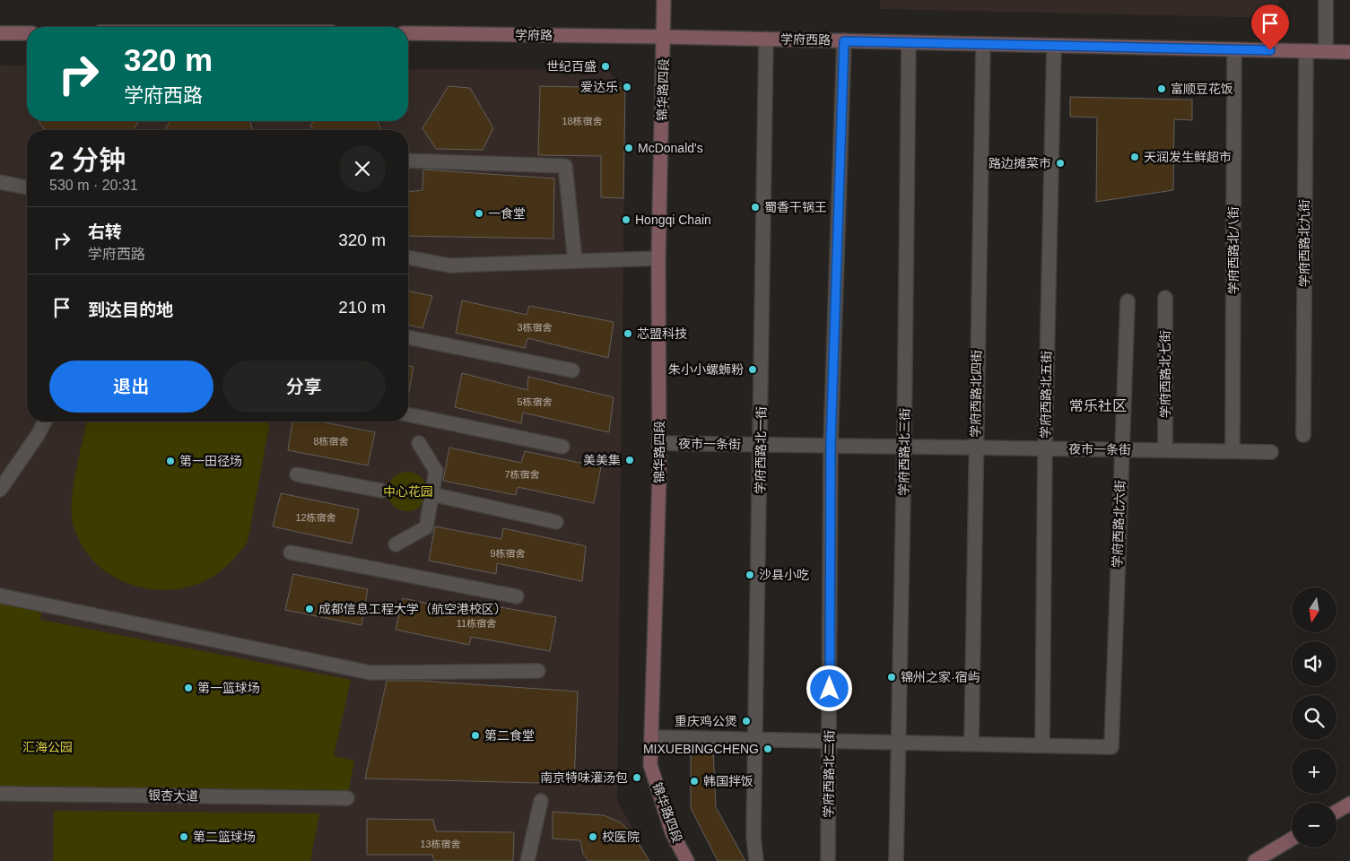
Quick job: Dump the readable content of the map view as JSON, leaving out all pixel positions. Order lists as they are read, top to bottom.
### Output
{
  "streets": {
    "main road": ["学府路", "学府西路", "锦华路四段"],
    "street": [
      "学府西路北九街",
      "学府西路北八街",
      "学府西路北七街",
      "学府西路北四街",
      "学府西路北五街",
      "夜市一条街",
      "学府西路北一街",
      "学府西路北三街",
      "学府西路北六街",
      "学府西路北二街",
      "银杏大道"
    ]
  },
  "crossings": [
    ["学府路", "学府西路"],
    ["学府路", "锦华路四段"],
    ["学府西路", "锦华路四段"],
    ["学府西路", "学府西路北九街"],
    ["学府西路", "学府西路北八街"],
    ["学府西路", "学府西路北四街"],
    ["学府西路", "学府西路北五街"],
    ["学府西路", "学府西路北一街"],
    ["学府西路", "学府西路北三街"],
    ["学府西路", "学府西路北二街"],
    ["锦华路四段", "夜市一条街"],
    ["学府西路北八街", "夜市一条街"],
    ["学府西路北七街", "夜市一条街"],
    ["学府西路北四街", "夜市一条街"],
    ["学府西路北五街", "夜市一条街"],
    ["学府西路北五街", "学府西路北六街"],
    ["夜市一条街", "学府西路北一街"],
    ["夜市一条街", "学府西路北三街"],
    ["夜市一条街", "学府西路北六街"],
    ["夜市一条街", "学府西路北二街"]
  ],
  "districts": ["常乐社区"],
  "parks": ["中心花园", "汇海公园"],
  "places": [
    "世纪百盛",
    "爱达乐",
    "富顺豆花饭",
    "McDonald's",
    "天润发生鲜超市",
    "路边摊菜市",
    "蜀香干锅王",
    "一食堂",
    "Hongqi Chain",
    "芯盟科技",
    "朱小小螺蛳粉",
    "美美集",
    "第一田径场",
    "沙县小吃",
    "成都信息工程大学（航空港校区）",
    "锦州之家·宿屿",
    "第一篮球场",
    "重庆鸡公煲",
    "第二食堂",
    "MIXUEBINGCHENG",
    "南京特味灌汤包",
    "韩国拌饭",
    "第二篮球场",
    "校医院"
  ],
  "house_numbers": [
    "18栋宿舍",
    "3栋宿舍",
    "5栋宿舍",
    "8栋宿舍",
    "7栋宿舍",
    "12栋宿舍",
    "9栋宿舍",
    "11栋宿舍",
    "13栋宿舍"
  ],
  "north": "bottom",
  "page": {
    "turn": ["320 m", "学府西路"],
    "heading": ["2 分钟", "530 m · 20:31"],
    "list": [
      {
        "name": "右转",
        "note": "学府西路",
        "value": "320 m"
      },
      {
        "name": "到达目的地",
        "value": "210 m"
      }
    ],
    "buttons": ["退出", "分享"],
    "map_buttons": ["+", "−"]
  }
}
